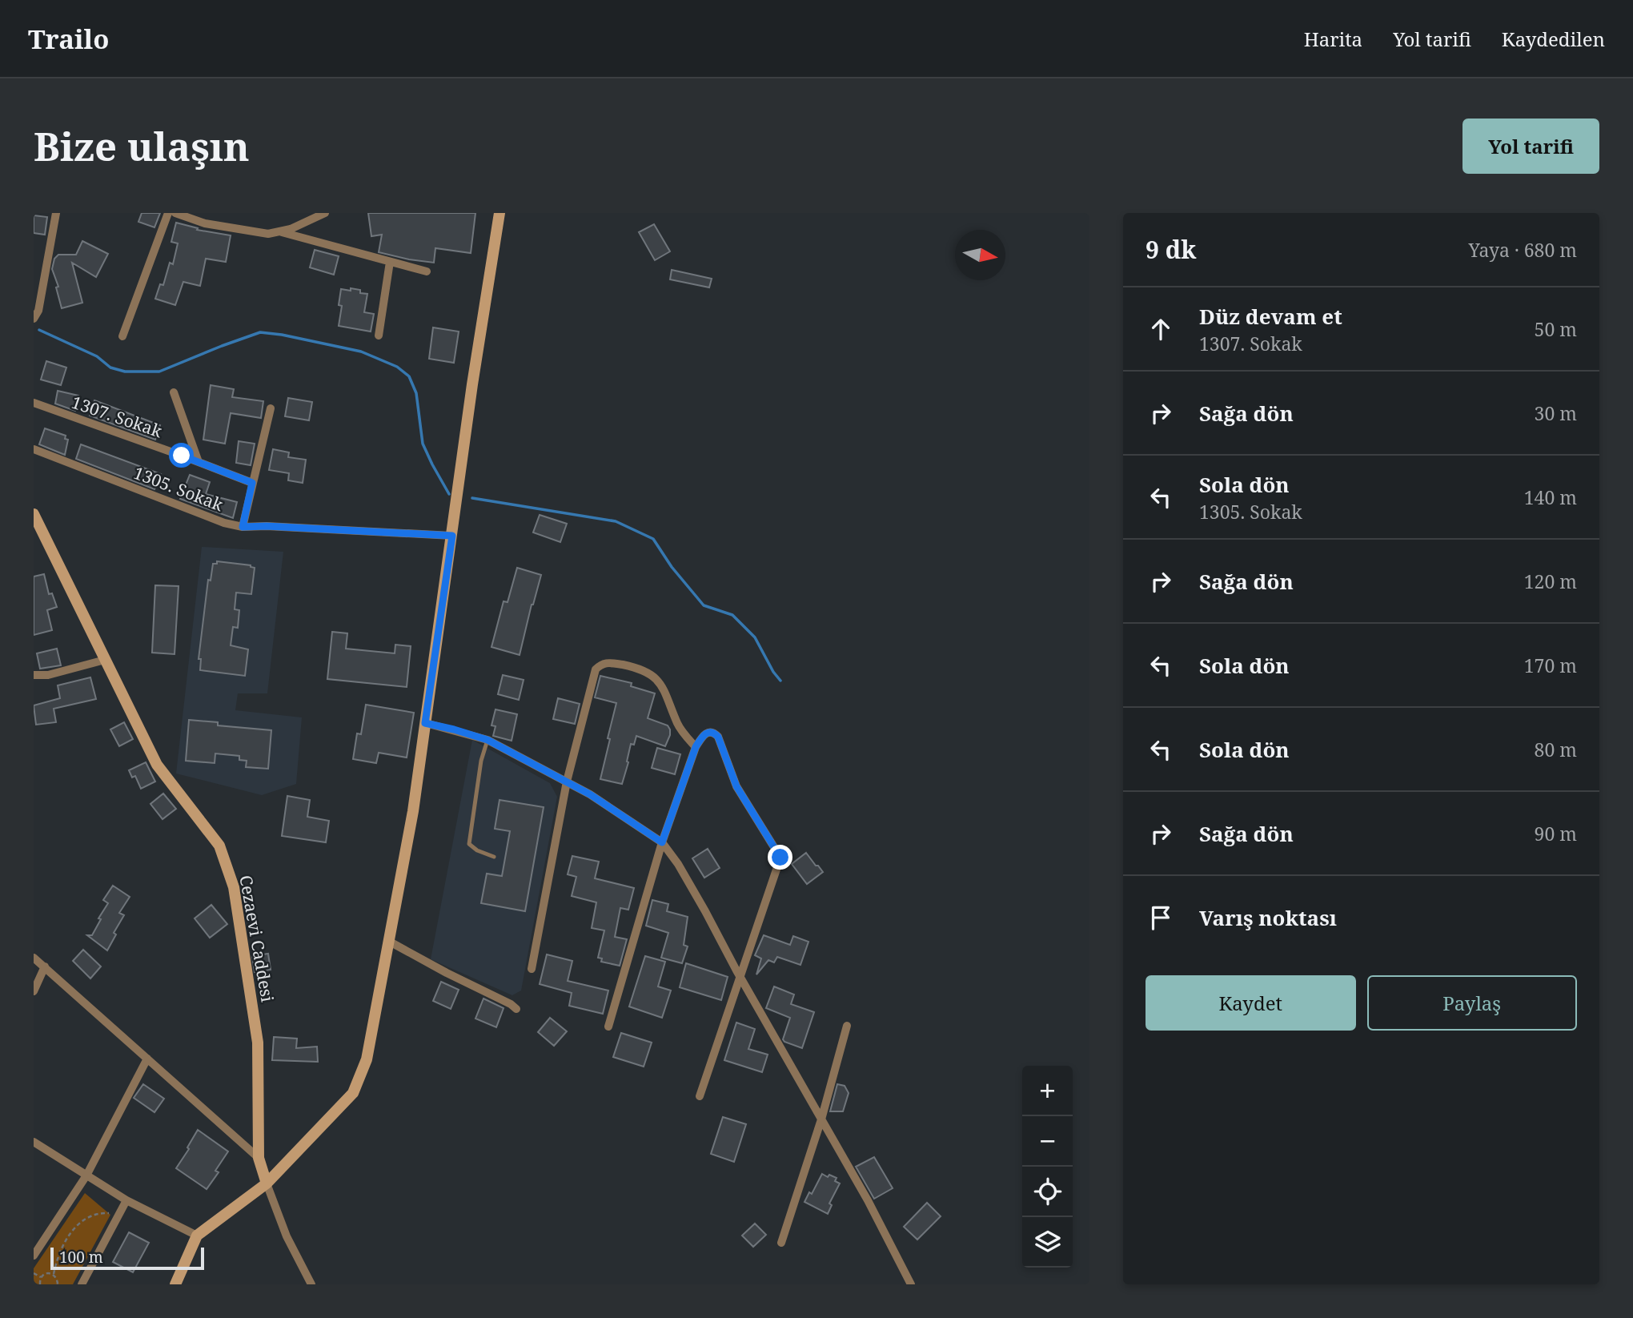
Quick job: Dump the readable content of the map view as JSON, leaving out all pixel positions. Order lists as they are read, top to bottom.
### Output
{
  "streets": {
    "street": ["1307. Sokak", "1305. Sokak", "Cezaevi Caddesi"]
  },
  "scale_bar": "100 m",
  "north": "right",
  "page": {
    "header": "Trailo",
    "nav": ["Harita", "Yol tarifi", "Kaydedilen"],
    "buttons": [
      "Yol tarifi",
      ["Kaydet", "Paylaş"]
    ],
    "title": "Bize ulaşın",
    "heading": ["9 dk", "Yaya · 680 m"],
    "list": [
      ["Düz devam et", "1307. Sokak", "50 m"],
      ["Sağa dön", "30 m"],
      ["Sola dön", "1305. Sokak", "140 m"],
      ["Sağa dön", "120 m"],
      ["Sola dön", "170 m"],
      ["Sola dön", "80 m"],
      ["Sağa dön", "90 m"],
      "Varış noktası"
    ],
    "map_buttons": ["+", "−"],
    "scale": "100 m"
  }
}
